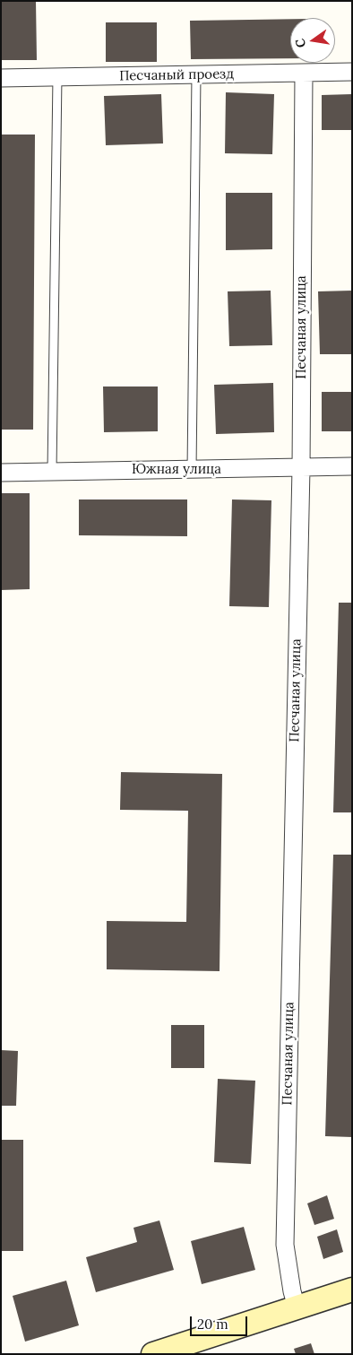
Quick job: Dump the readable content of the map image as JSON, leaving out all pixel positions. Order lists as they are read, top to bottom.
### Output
{
  "streets": {
    "street": ["Песчаный проезд", "Песчаная улица", "Южная улица"]
  },
  "crossings": [
    ["Песчаный проезд", "Песчаная улица"],
    ["Песчаная улица", "Южная улица"]
  ],
  "scale_bar": "20 m",
  "north": "left"
}
